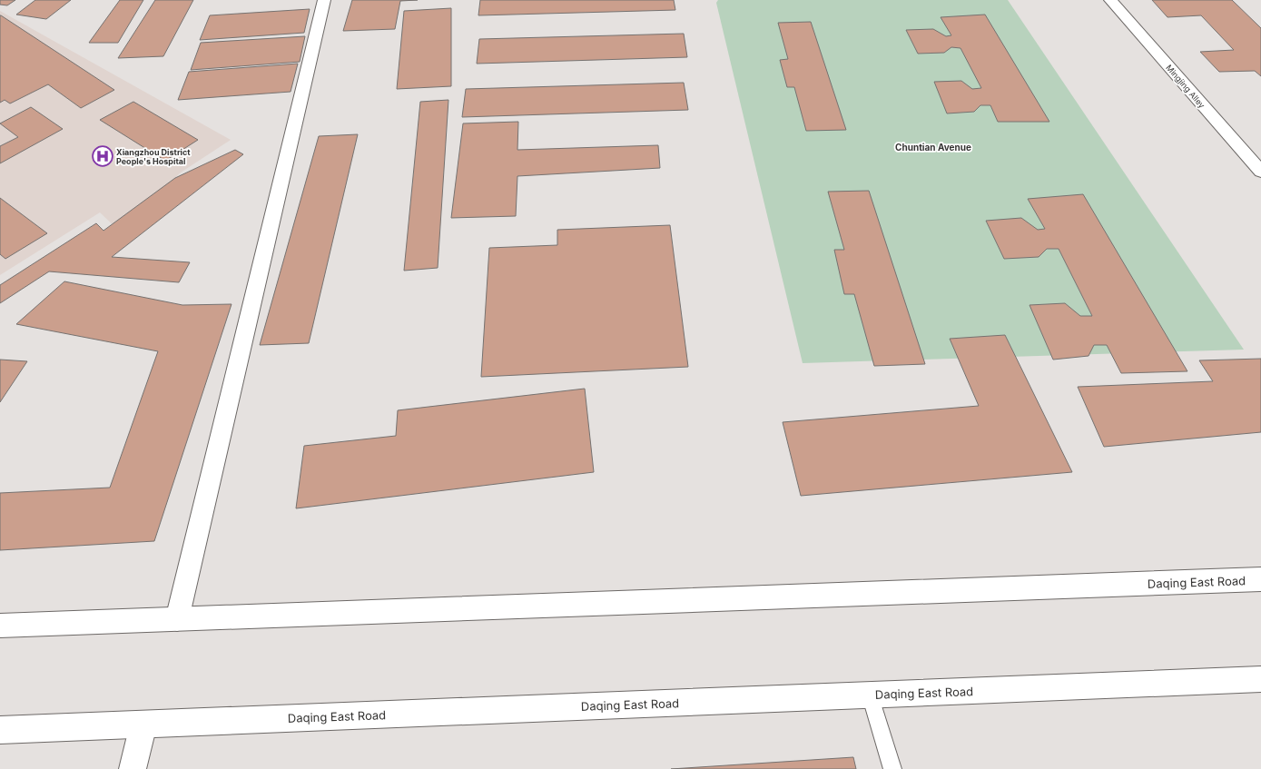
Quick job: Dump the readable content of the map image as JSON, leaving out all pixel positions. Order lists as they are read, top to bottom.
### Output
{
  "streets": {
    "main road": ["Mingjing Alley", "Daqing East Road"]
  },
  "districts": ["Chuntian Avenue"],
  "places": {
    "hospital": ["Xiangzhou District People's Hospital"]
  }
}
